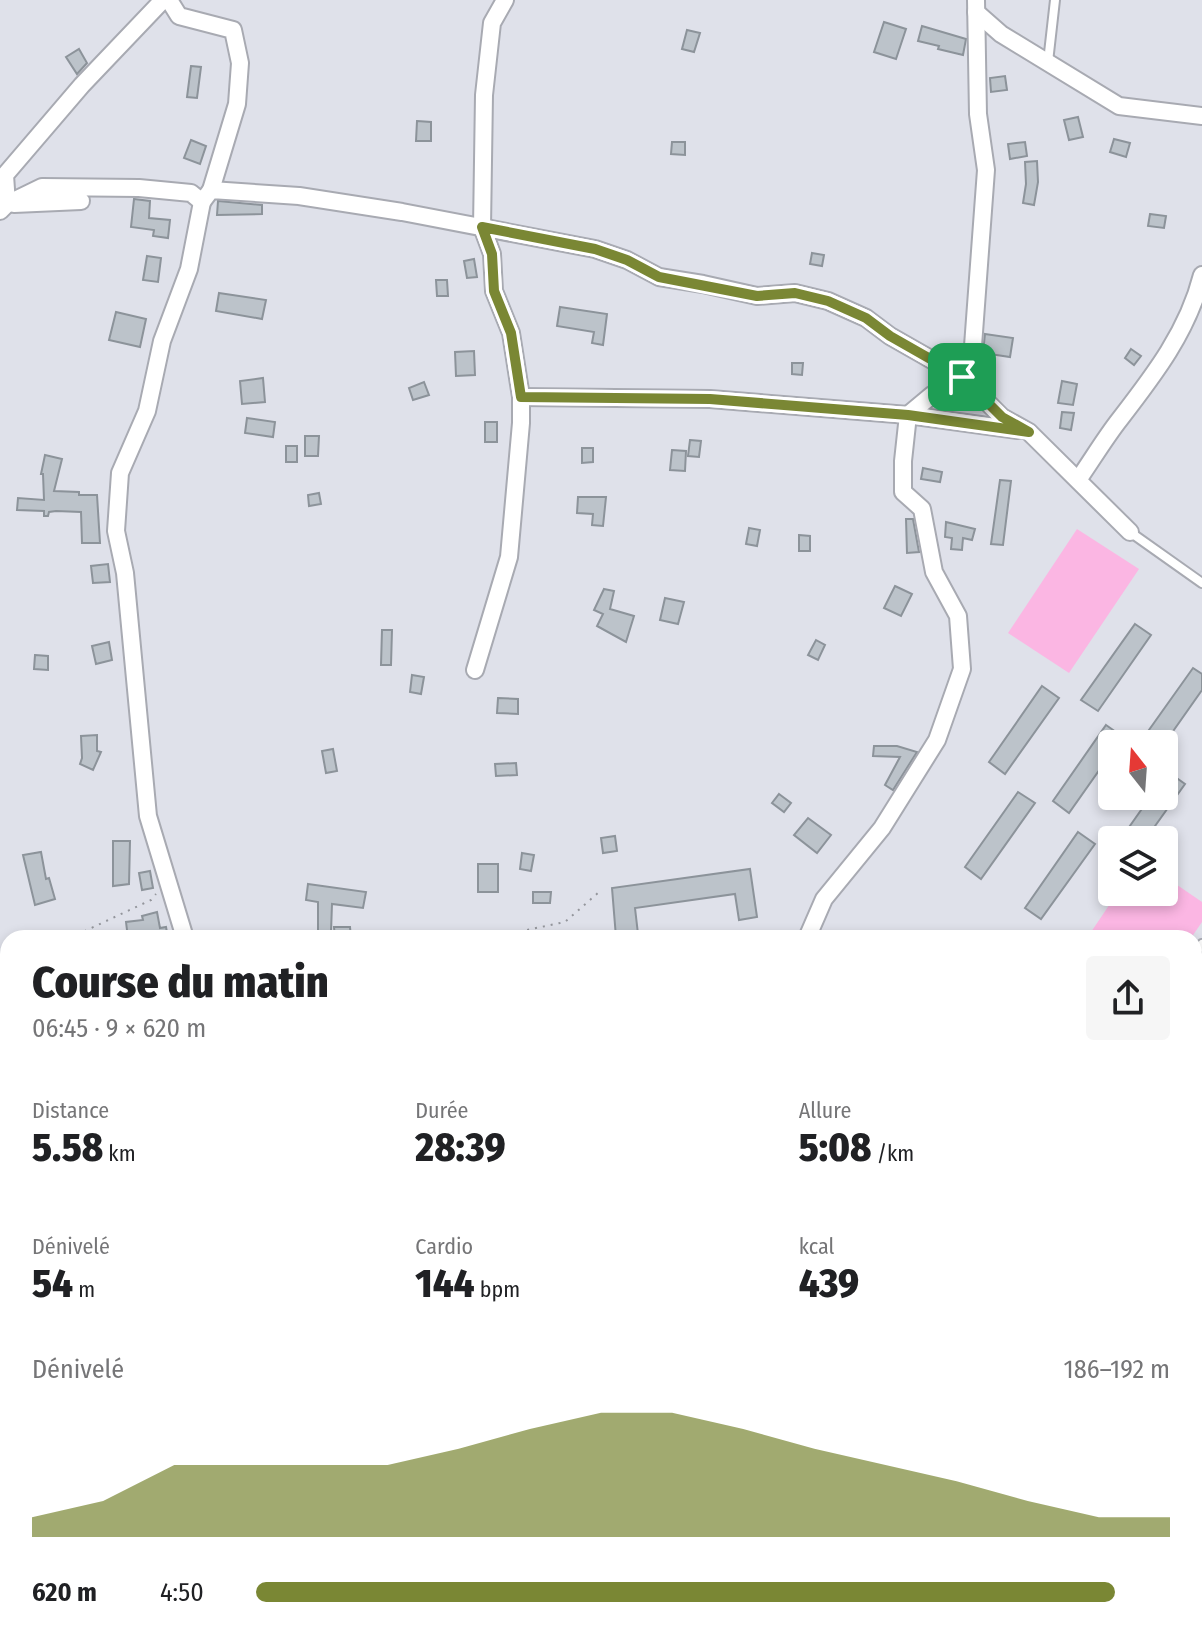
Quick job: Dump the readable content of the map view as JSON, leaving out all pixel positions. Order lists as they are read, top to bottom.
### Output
{
  "north": "top",
  "page": {
    "heading": ["Course du matin", "06:45 · 9 × 620 m"],
    "stats": [
      ["Distance", "5.58 km"],
      ["Durée", "28:39"],
      ["Allure", "5:08 /km"],
      ["Dénivelé", "54 m"],
      ["Cardio", "144 bpm"],
      ["kcal", "439"]
    ],
    "chart": ["Dénivelé", "186–192 m"],
    "list": [
      {
        "name": "620 m",
        "note": "4:50"
      }
    ]
  }
}
